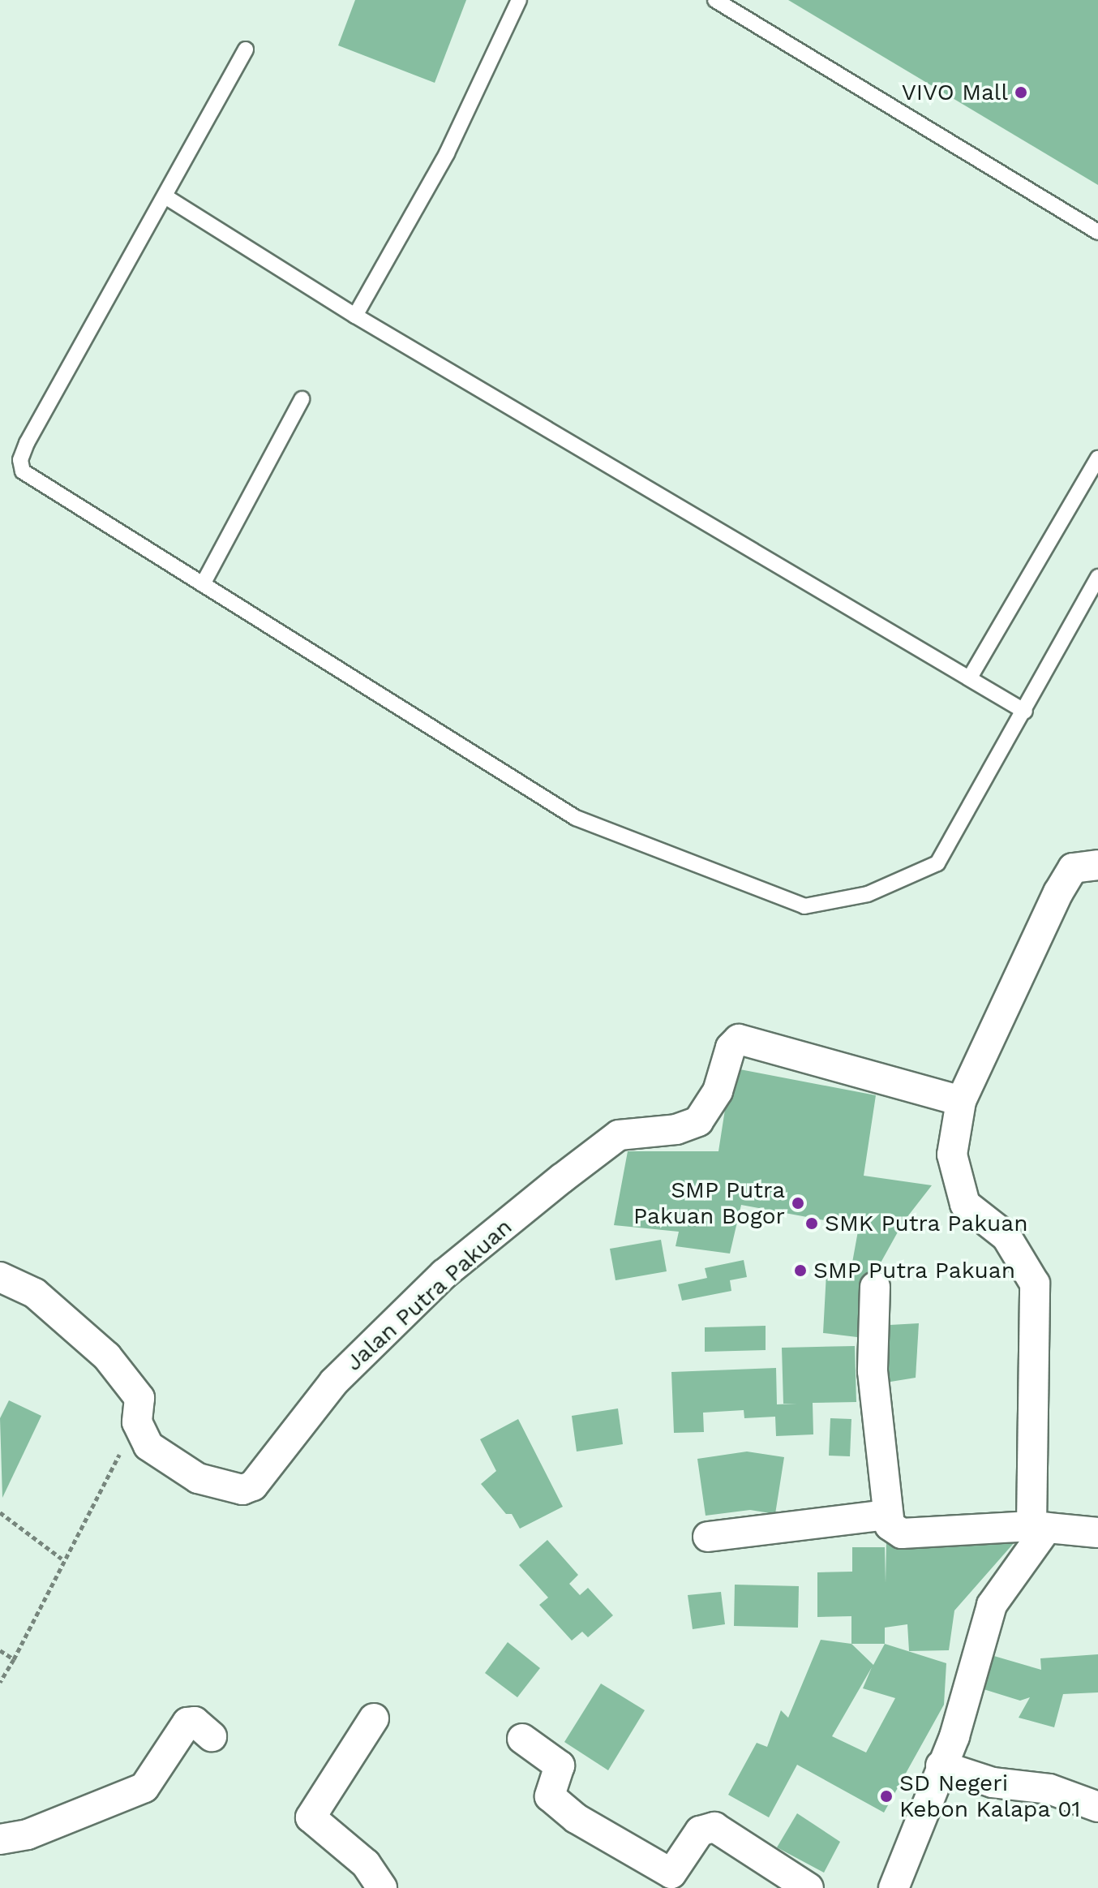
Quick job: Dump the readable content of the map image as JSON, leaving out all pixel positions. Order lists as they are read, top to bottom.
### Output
{
  "streets": {
    "street": ["Jalan Putra Pakuan"]
  },
  "places": [
    "VIVO Mall",
    "SMP Putra Pakuan Bogor",
    "SMK Putra Pakuan",
    "SMP Putra Pakuan",
    "SD Negeri Kebon Kalapa 01"
  ]
}
